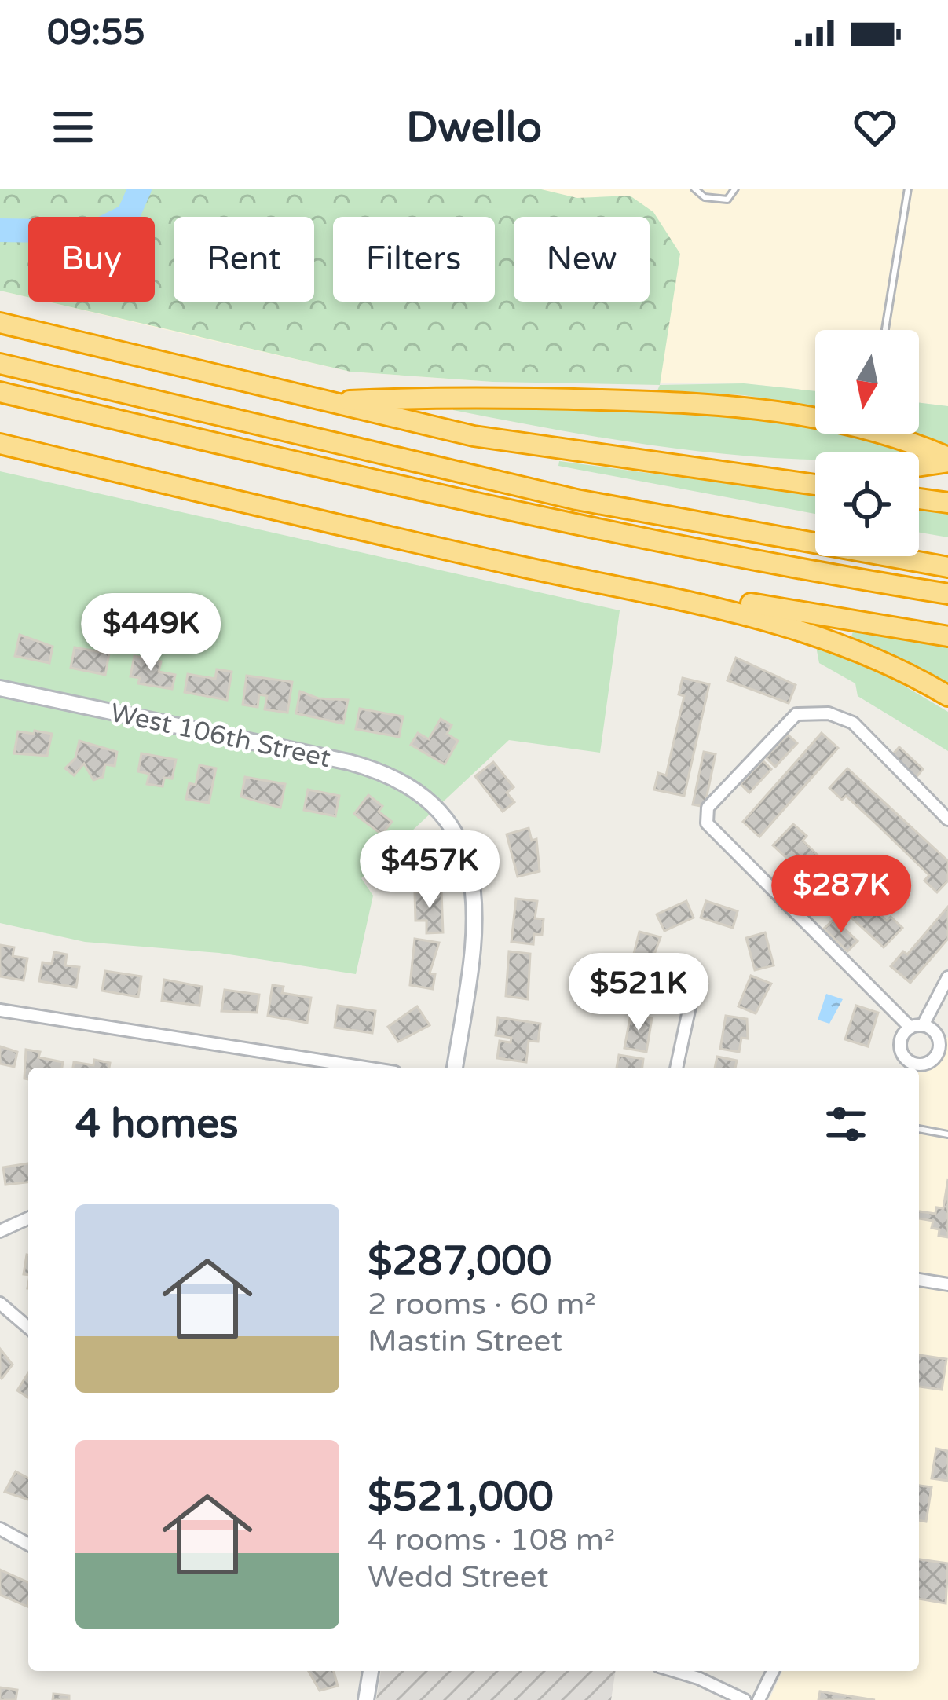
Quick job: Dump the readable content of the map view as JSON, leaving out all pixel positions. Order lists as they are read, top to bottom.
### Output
{
  "streets": {
    "street": ["West 106th Street"]
  },
  "north": "bottom",
  "page": {
    "status": "09:55",
    "header": "Dwello",
    "chip": [
      "Buy",
      "Rent",
      "Filters",
      "New"
    ],
    "price": [
      "$449K",
      "$457K",
      "$287K",
      "$521K"
    ],
    "heading": "4 homes",
    "list": [
      {
        "name": "$287,000",
        "note": "2 rooms · 60 m² · Mastin Street"
      },
      {
        "name": "$521,000",
        "note": "4 rooms · 108 m² · Wedd Street"
      }
    ]
  }
}
